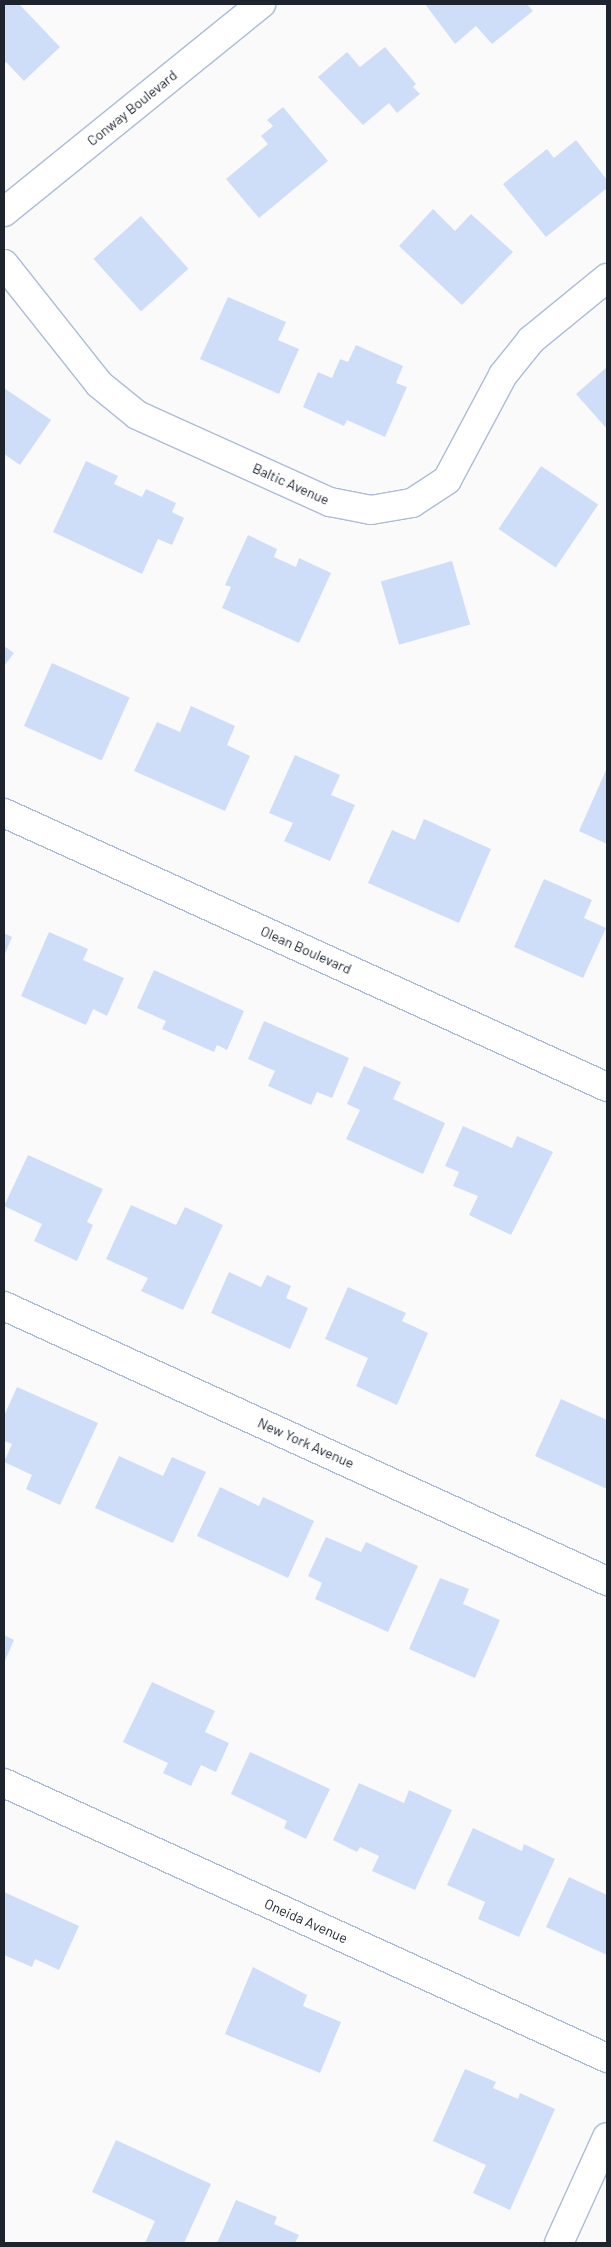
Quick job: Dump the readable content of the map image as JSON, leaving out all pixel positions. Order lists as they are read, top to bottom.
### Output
{
  "streets": {
    "street": [
      "Conway Boulevard",
      "Baltic Avenue",
      "Olean Boulevard",
      "New York Avenue",
      "Oneida Avenue"
    ]
  }
}
